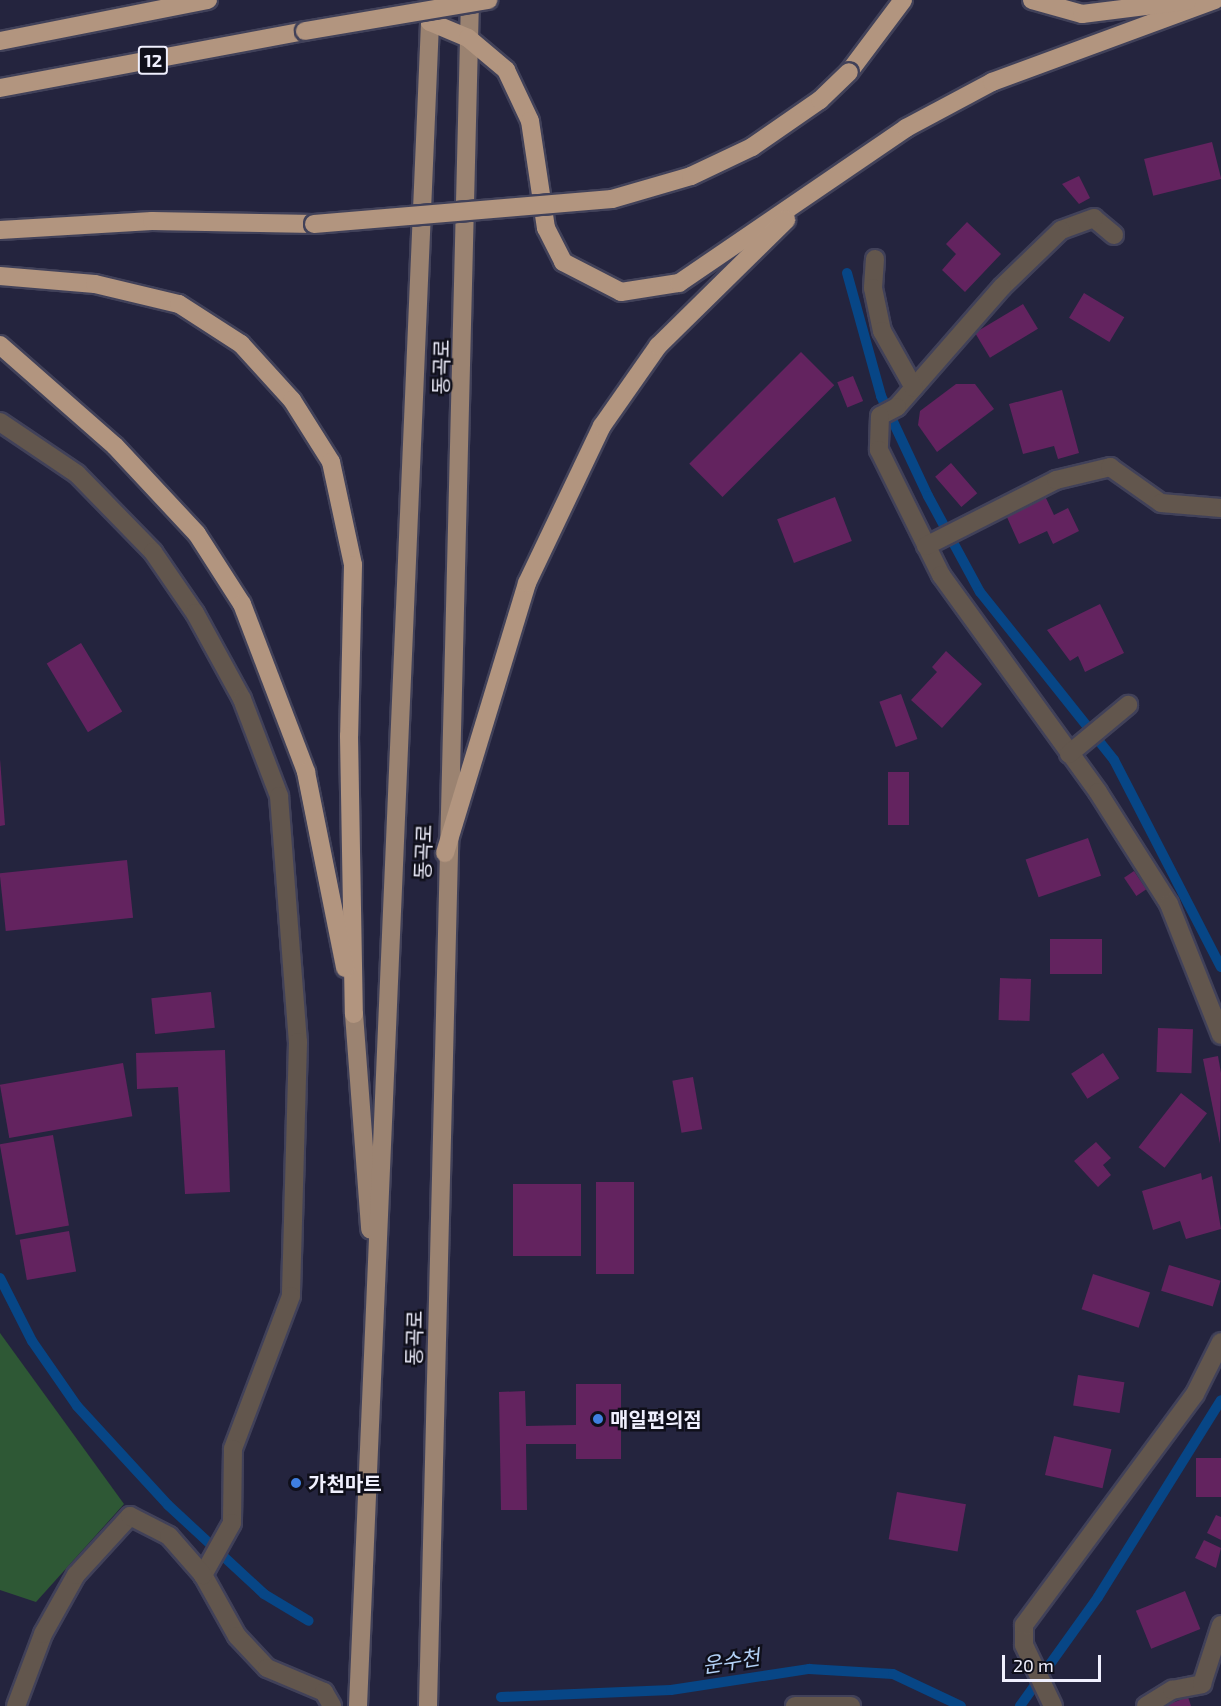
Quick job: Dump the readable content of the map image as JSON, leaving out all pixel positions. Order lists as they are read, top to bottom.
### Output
{
  "streets": {
    "highway": ["12"],
    "main road": ["동곡로"]
  },
  "water": ["운수천"],
  "places": ["매일편의점", "가천마트"],
  "scale_bar": "20 m"
}
